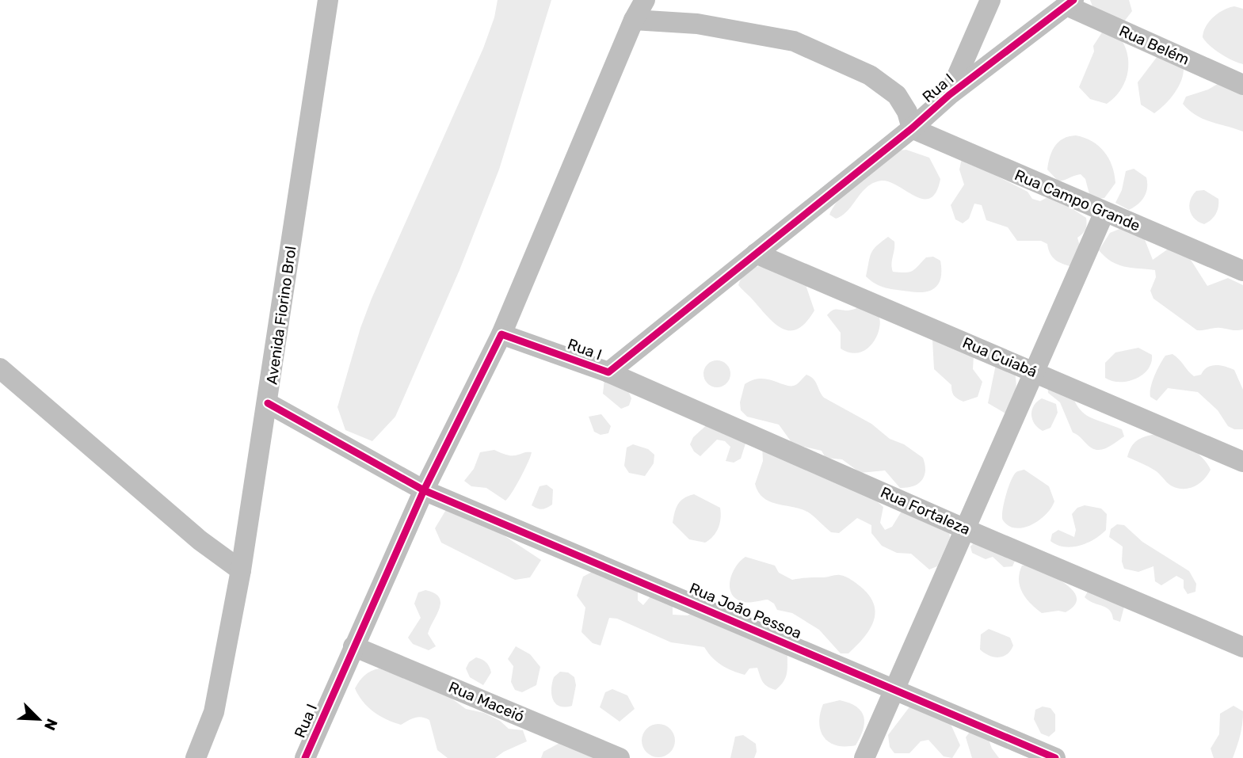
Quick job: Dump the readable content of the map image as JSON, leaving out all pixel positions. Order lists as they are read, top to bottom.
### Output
{
  "streets": {
    "street": [
      "Rua Belém",
      "Rua I",
      "Rua Campo Grande",
      "Avenida Fiorino Brol",
      "Rua Cuiabá",
      "Rua Fortaleza",
      "Rua João Pessoa",
      "Rua Maceió"
    ]
  },
  "crossings": [
    ["Rua Belém", "Rua I"],
    ["Rua I", "Rua Campo Grande"],
    ["Rua I", "Rua Cuiabá"],
    ["Rua I", "Rua Fortaleza"],
    ["Rua I", "Rua João Pessoa"],
    ["Rua I", "Rua Maceió"],
    ["Avenida Fiorino Brol", "Rua João Pessoa"]
  ],
  "north": "bottom right"
}
